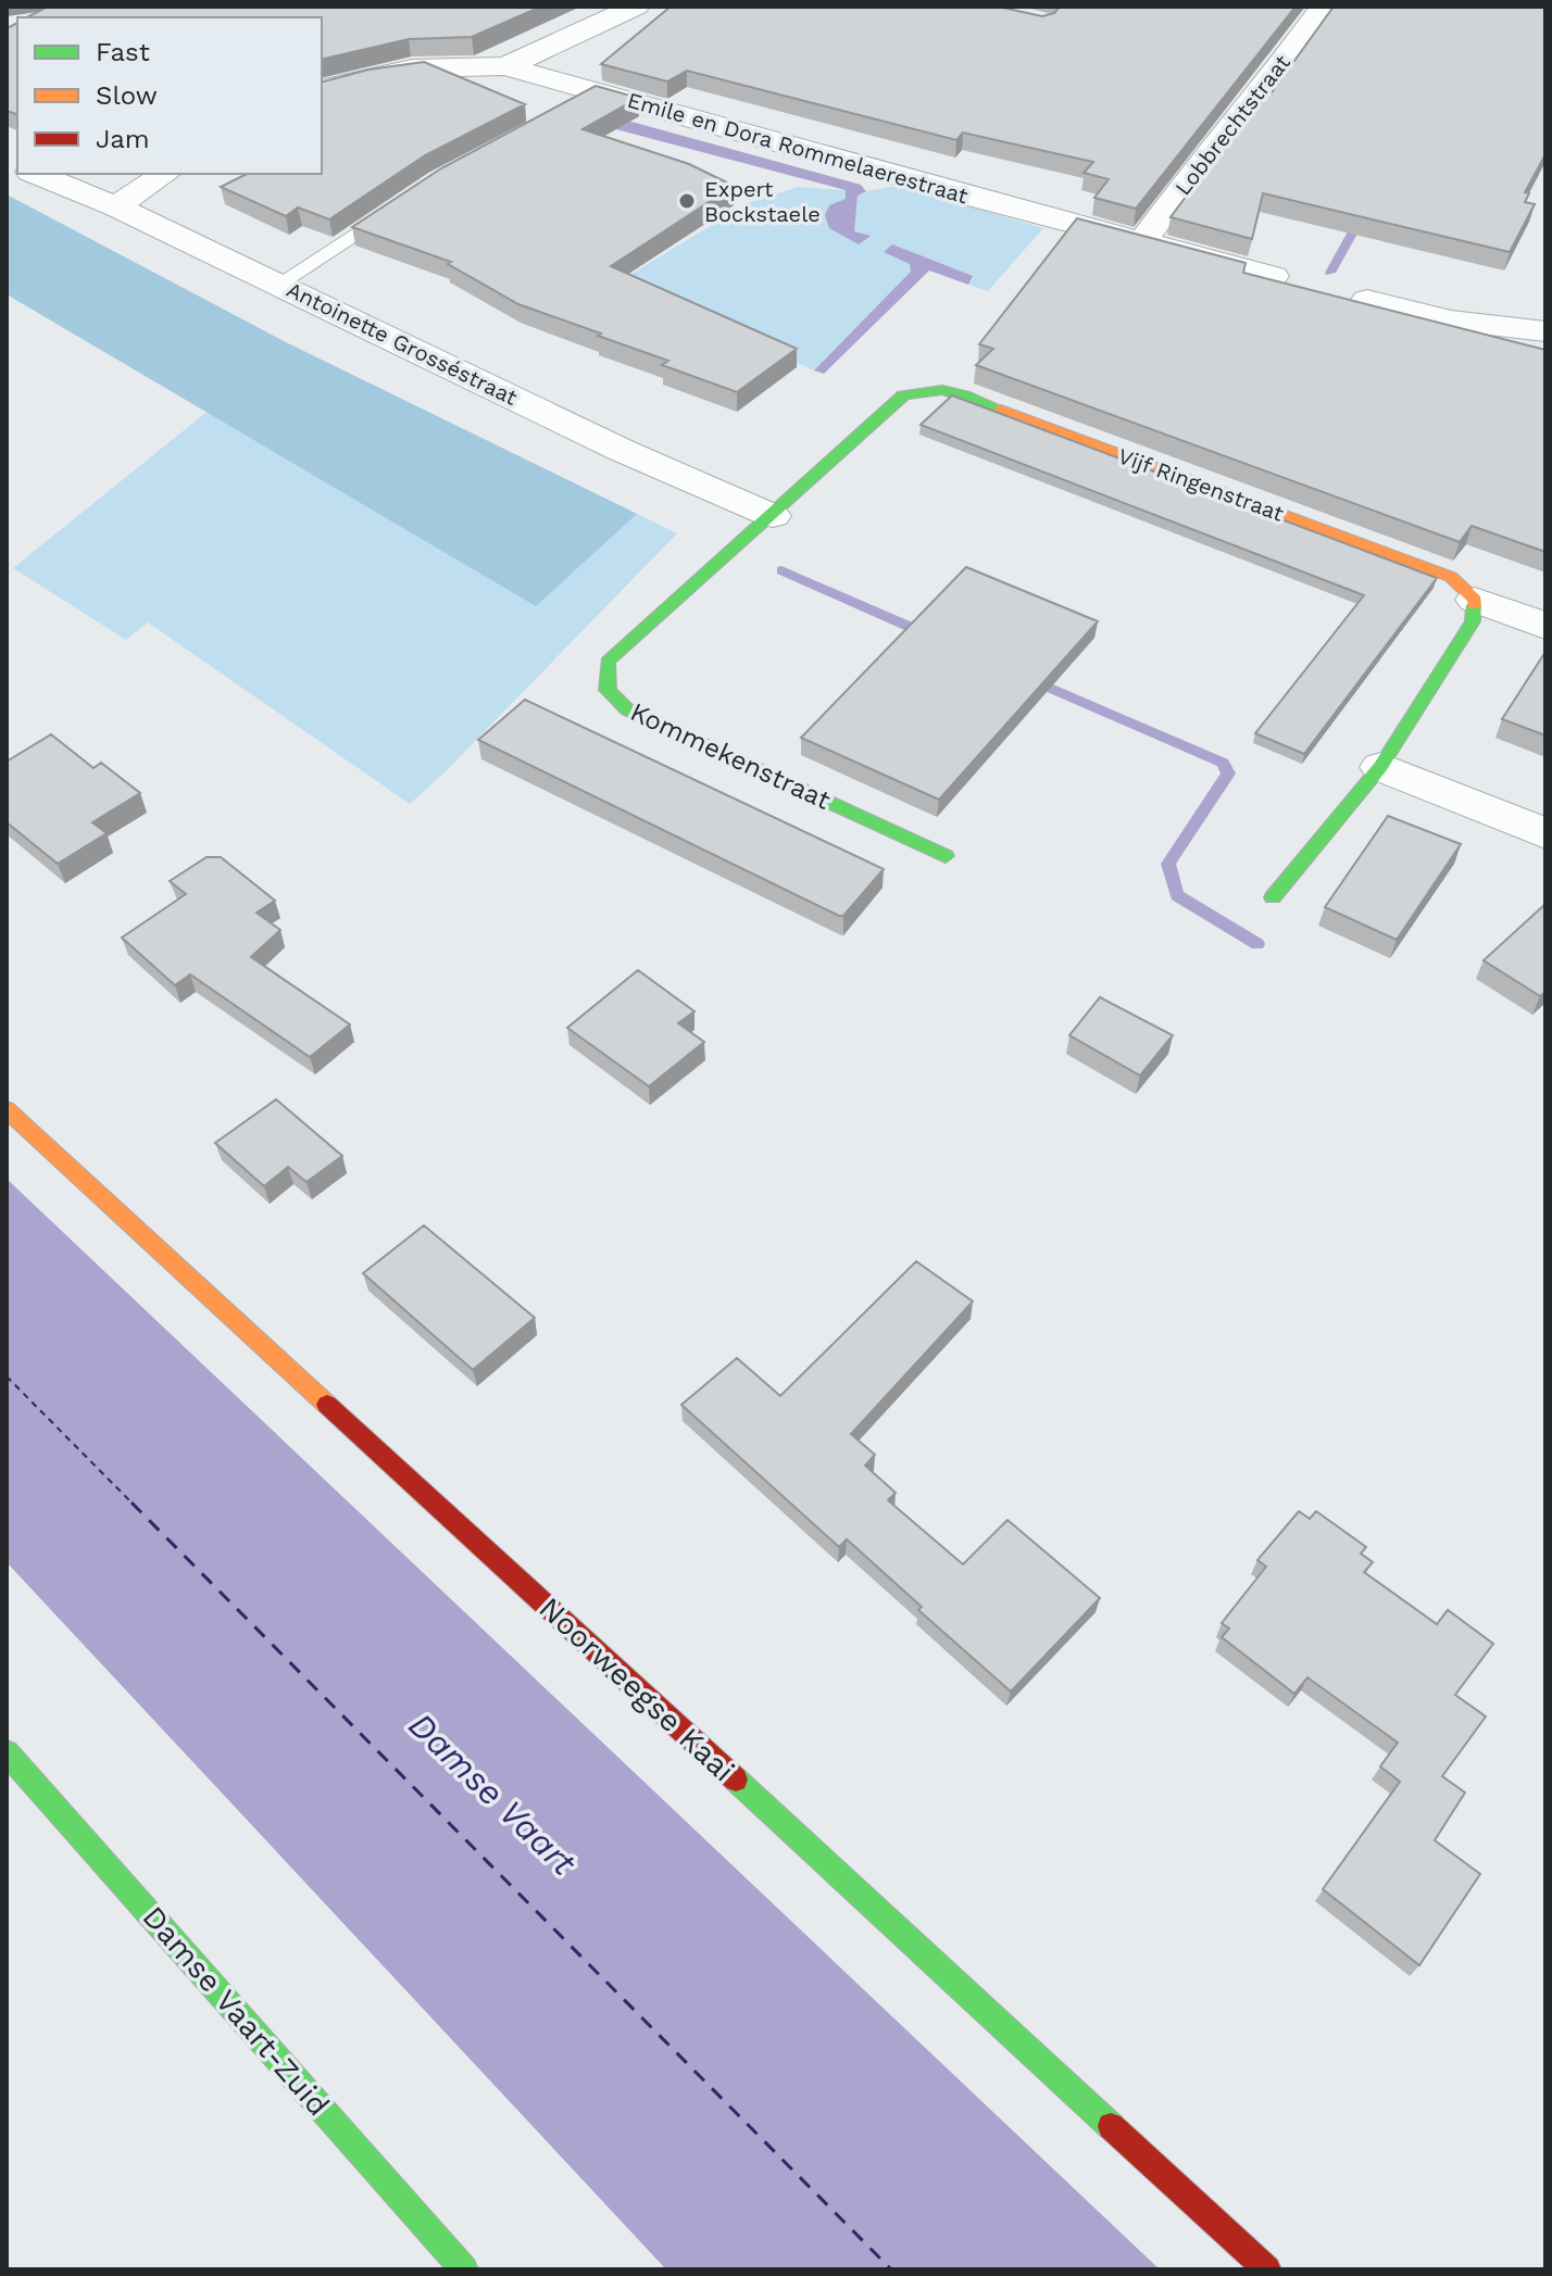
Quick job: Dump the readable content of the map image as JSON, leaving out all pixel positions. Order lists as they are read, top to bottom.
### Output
{
  "streets": {
    "street": [
      "Lobbrechtstraat",
      "Emile en Dora Rommelaerestraat",
      "Antoinette Grosséstraat",
      "Vijf Ringenstraat",
      "Kommekenstraat",
      "Noorweegse Kaai",
      "Damse Vaart-Zuid"
    ]
  },
  "crossings": [
    ["Lobbrechtstraat", "Emile en Dora Rommelaerestraat"],
    ["Antoinette Grosséstraat", "Vijf Ringenstraat"],
    ["Antoinette Grosséstraat", "Kommekenstraat"],
    ["Vijf Ringenstraat", "Kommekenstraat"]
  ],
  "water": ["Damse Vaart"],
  "places": ["Expert Bockstaele"],
  "legend": ["Fast", "Slow", "Jam"]
}
